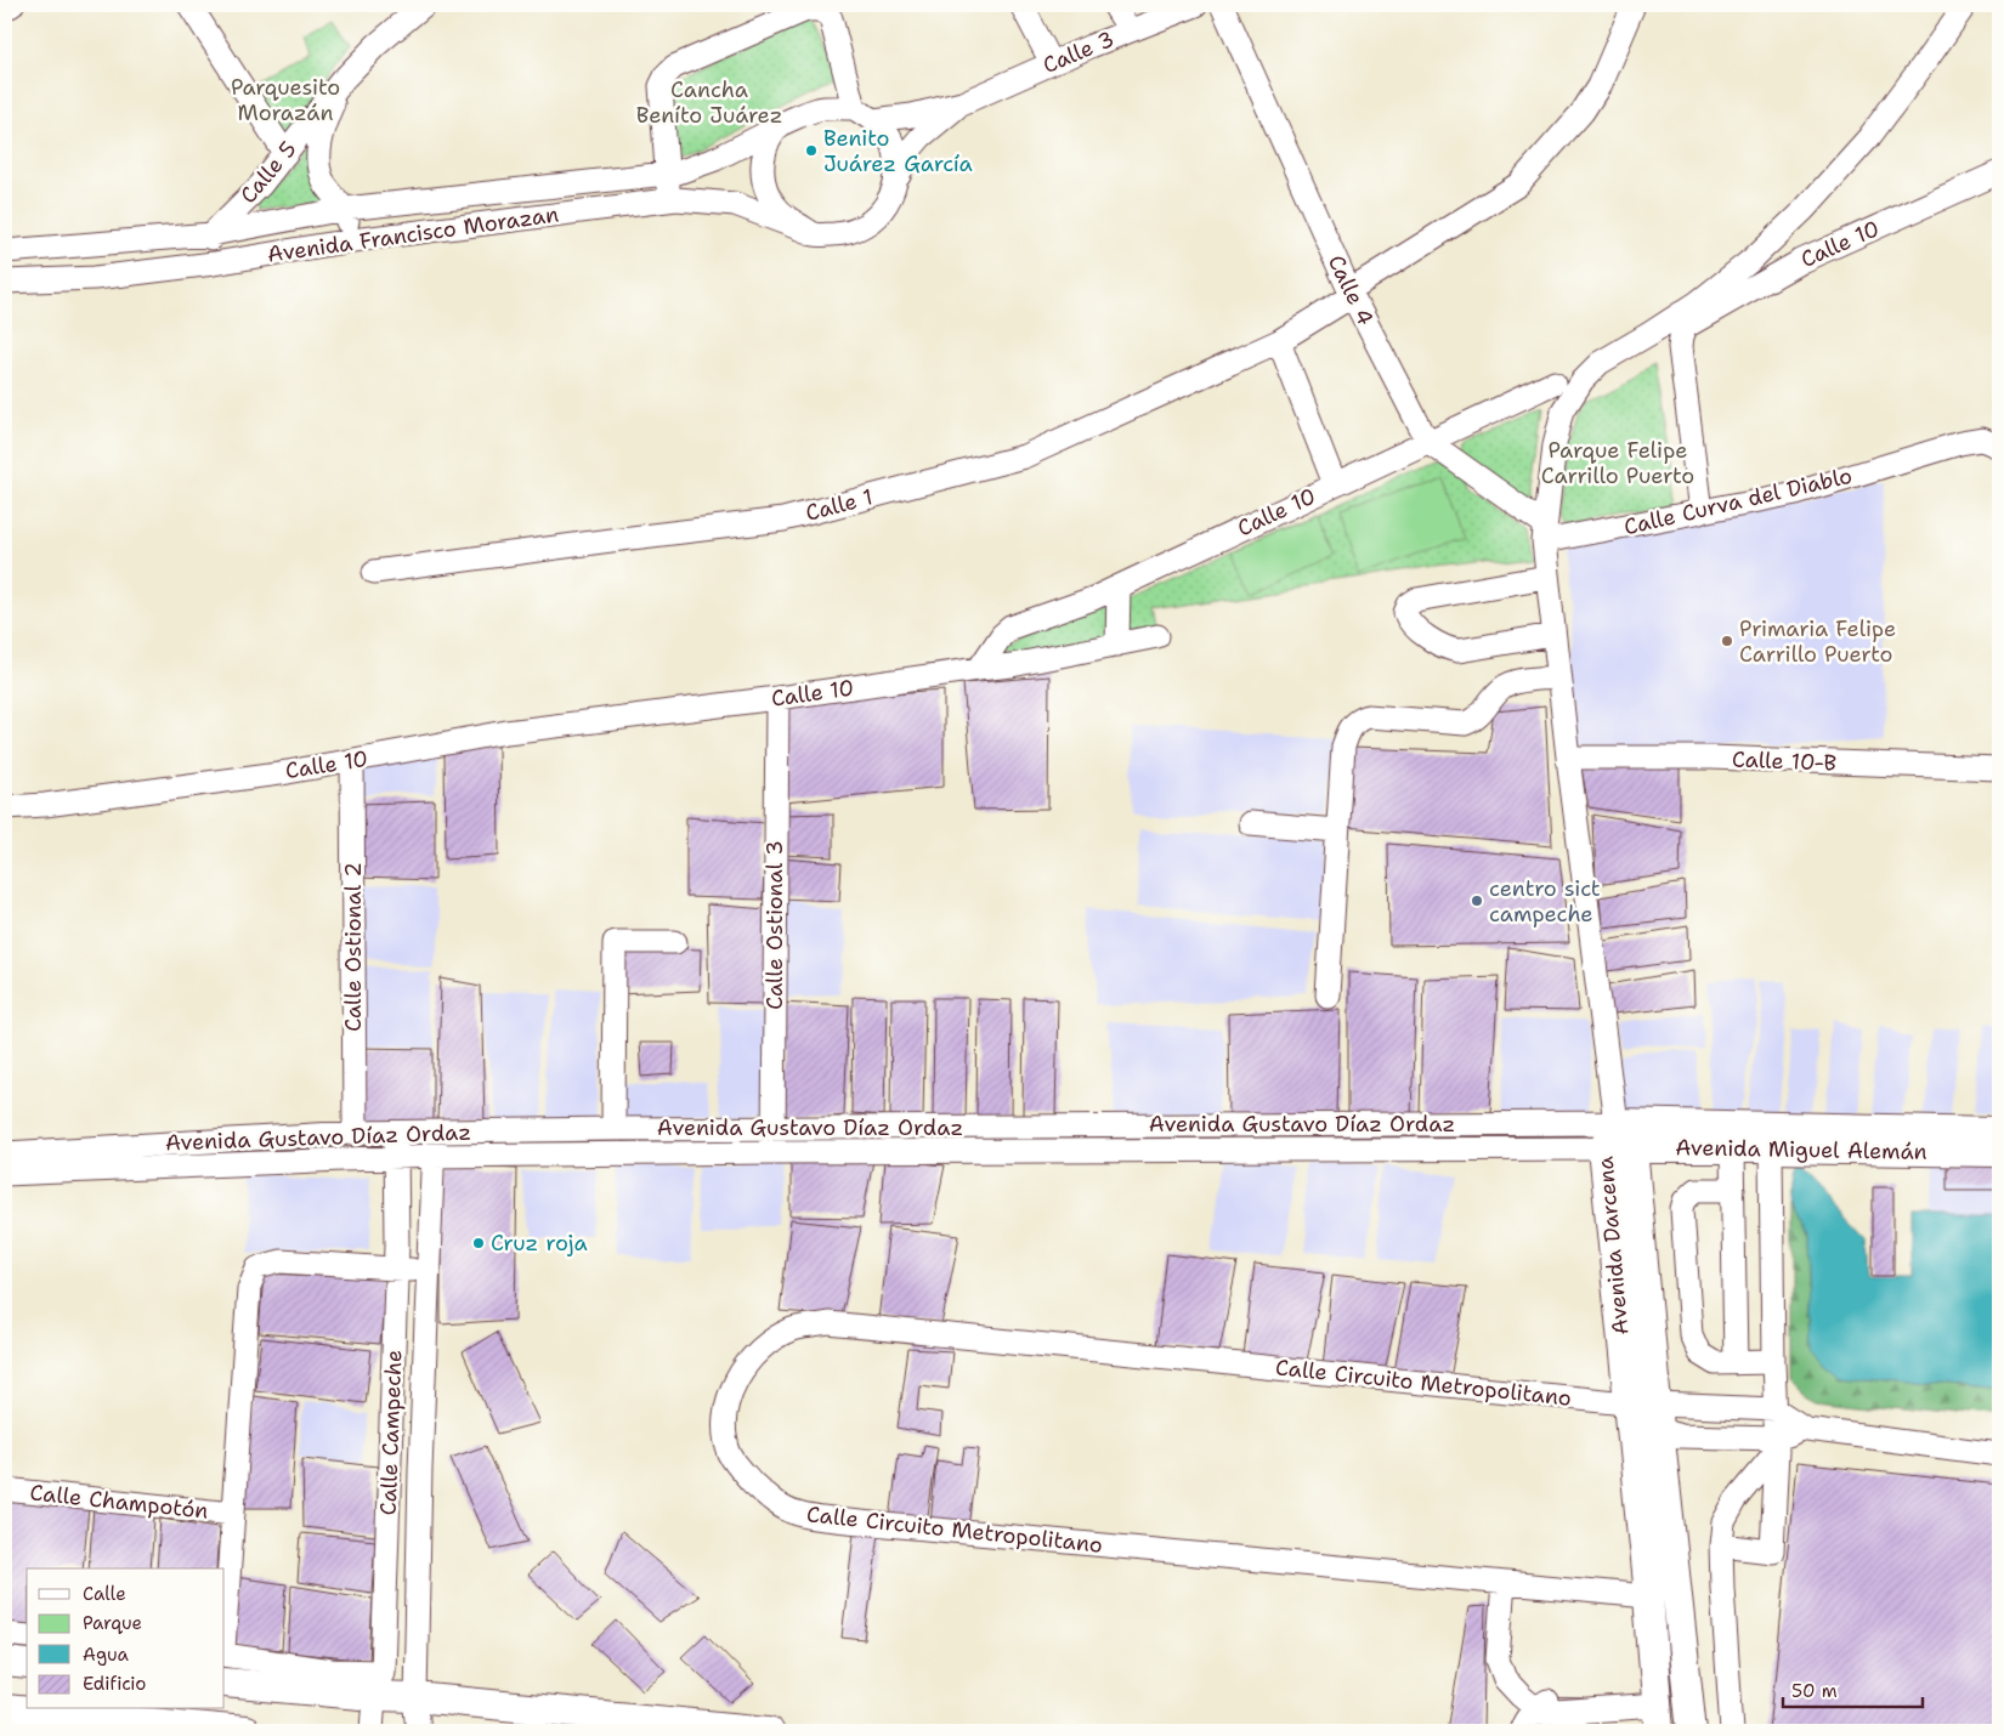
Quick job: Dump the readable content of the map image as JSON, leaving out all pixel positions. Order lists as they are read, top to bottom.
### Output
{
  "streets": {
    "main road": ["Avenida Miguel Alemán", "Avenida Darcena"],
    "street": [
      "Calle 3",
      "Calle 5",
      "Avenida Francisco Morazan",
      "Calle 10",
      "Calle 4",
      "Calle Curva del Diablo",
      "Calle 1",
      "Calle 10-B",
      "Calle Ostional 3",
      "Calle Ostional 2",
      "Avenida Gustavo Díaz Ordaz",
      "Calle Circuito Metropolitano",
      "Calle Campeche",
      "Calle Champotón"
    ]
  },
  "crossings": [
    ["Calle 3", "Avenida Francisco Morazan"],
    ["Calle 5", "Avenida Francisco Morazan"],
    ["Calle 10", "Calle 4"],
    ["Calle 10", "Calle Curva del Diablo"],
    ["Calle 10", "Calle Ostional 3"],
    ["Calle 10", "Calle Ostional 2"],
    ["Calle 4", "Calle Curva del Diablo"],
    ["Calle 4", "Calle 1"],
    ["Calle Ostional 3", "Avenida Gustavo Díaz Ordaz"],
    ["Calle Ostional 2", "Avenida Gustavo Díaz Ordaz"],
    ["Avenida Gustavo Díaz Ordaz", "Avenida Miguel Alemán"],
    ["Avenida Gustavo Díaz Ordaz", "Avenida Darcena"],
    ["Avenida Gustavo Díaz Ordaz", "Calle Campeche"],
    ["Avenida Miguel Alemán", "Avenida Darcena"],
    ["Avenida Darcena", "Calle Circuito Metropolitano"]
  ],
  "parks": ["Parquesito Morazán", "Cancha Beníto Juárez", "Parque Felipe Carrillo Puerto"],
  "places": [
    "Benito Juárez García",
    "Primaria Felipe Carrillo Puerto",
    "centro sict campeche",
    "Cruz roja"
  ],
  "legend": [
    "Calle",
    "Parque",
    "Agua",
    "Edificio"
  ],
  "scale_bar": "50 m"
}
